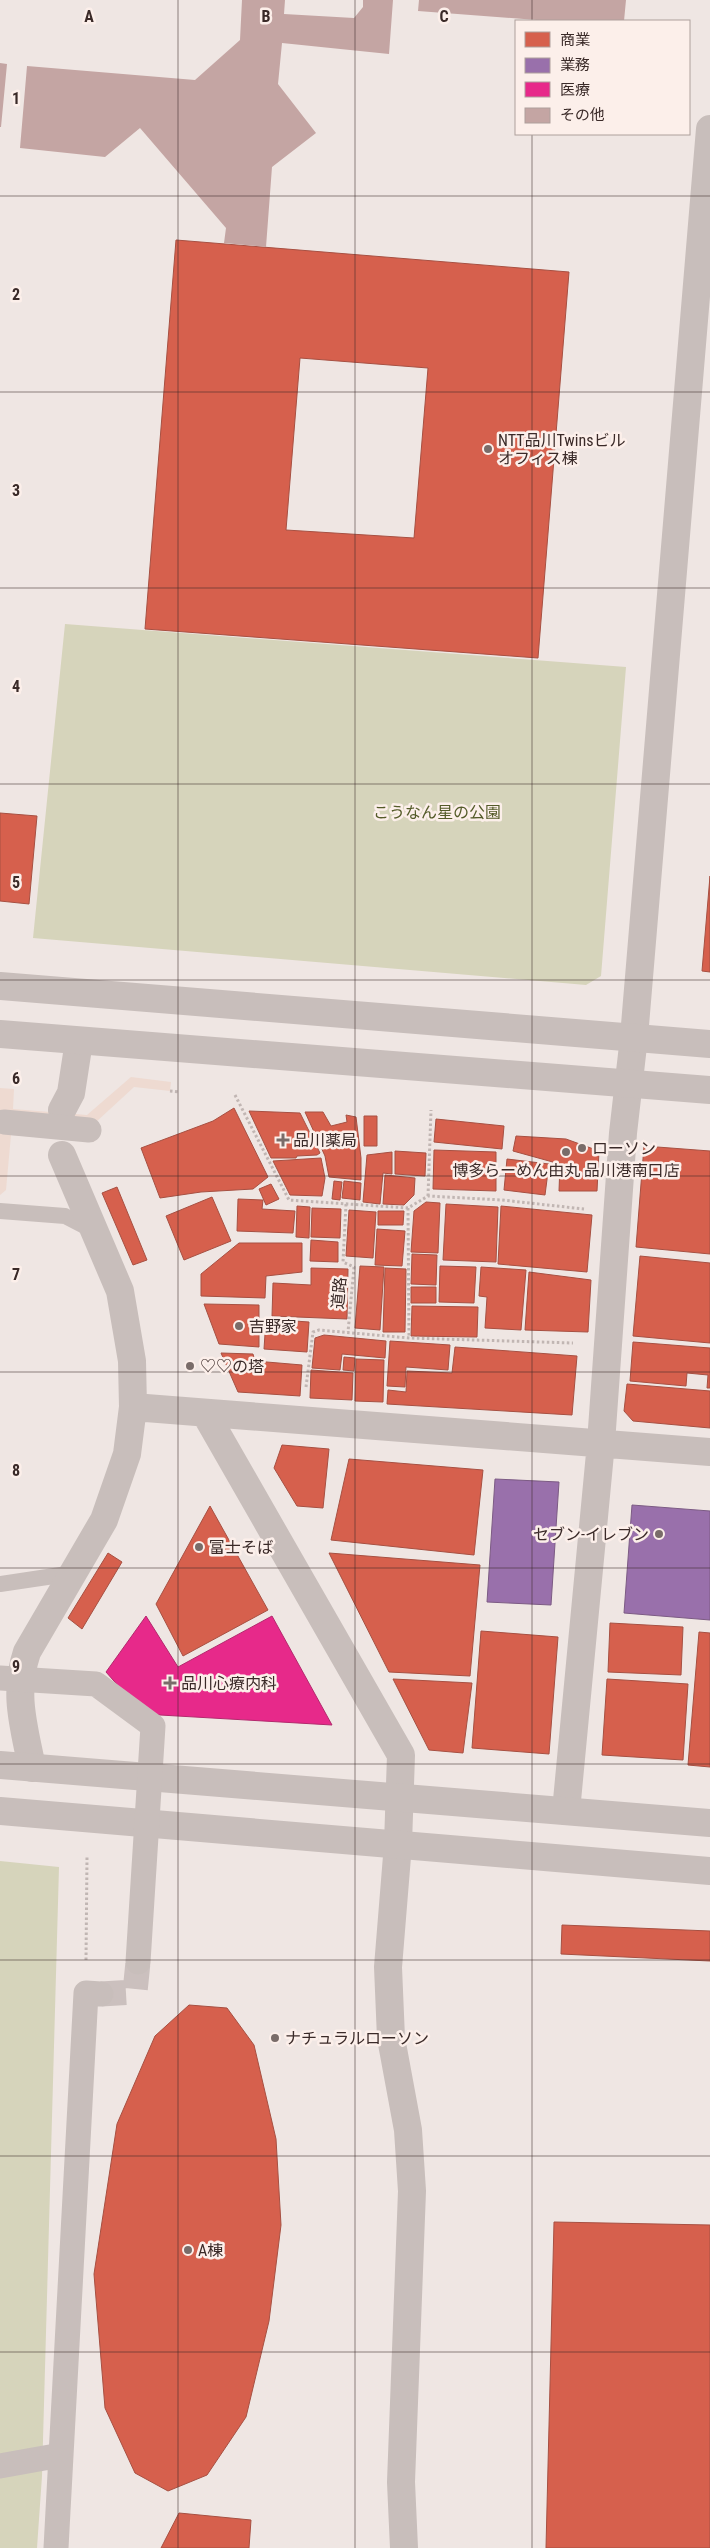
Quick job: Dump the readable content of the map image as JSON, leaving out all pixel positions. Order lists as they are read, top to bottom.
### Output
{
  "streets": {
    "path": ["道路"]
  },
  "parks": ["こうなん星の公園"],
  "places": {
    "other": [
      "NTT品川Twinsビル オフィス棟",
      "ローソン",
      "博多らーめん由丸 品川港南口店",
      "吉野家",
      "♡♡の塔",
      "セブン-イレブン",
      "富士そば",
      "ナチュラルローソン",
      "A棟"
    ],
    "health": ["品川薬局", "品川心療内科"]
  },
  "legend": [
    "商業",
    "業務",
    "医療",
    "その他"
  ],
  "grid": {
    "columns": ["A", "B", "C"],
    "rows": [
      "1",
      "2",
      "3",
      "4",
      "5",
      "6",
      "7",
      "8",
      "9"
    ]
  }
}
